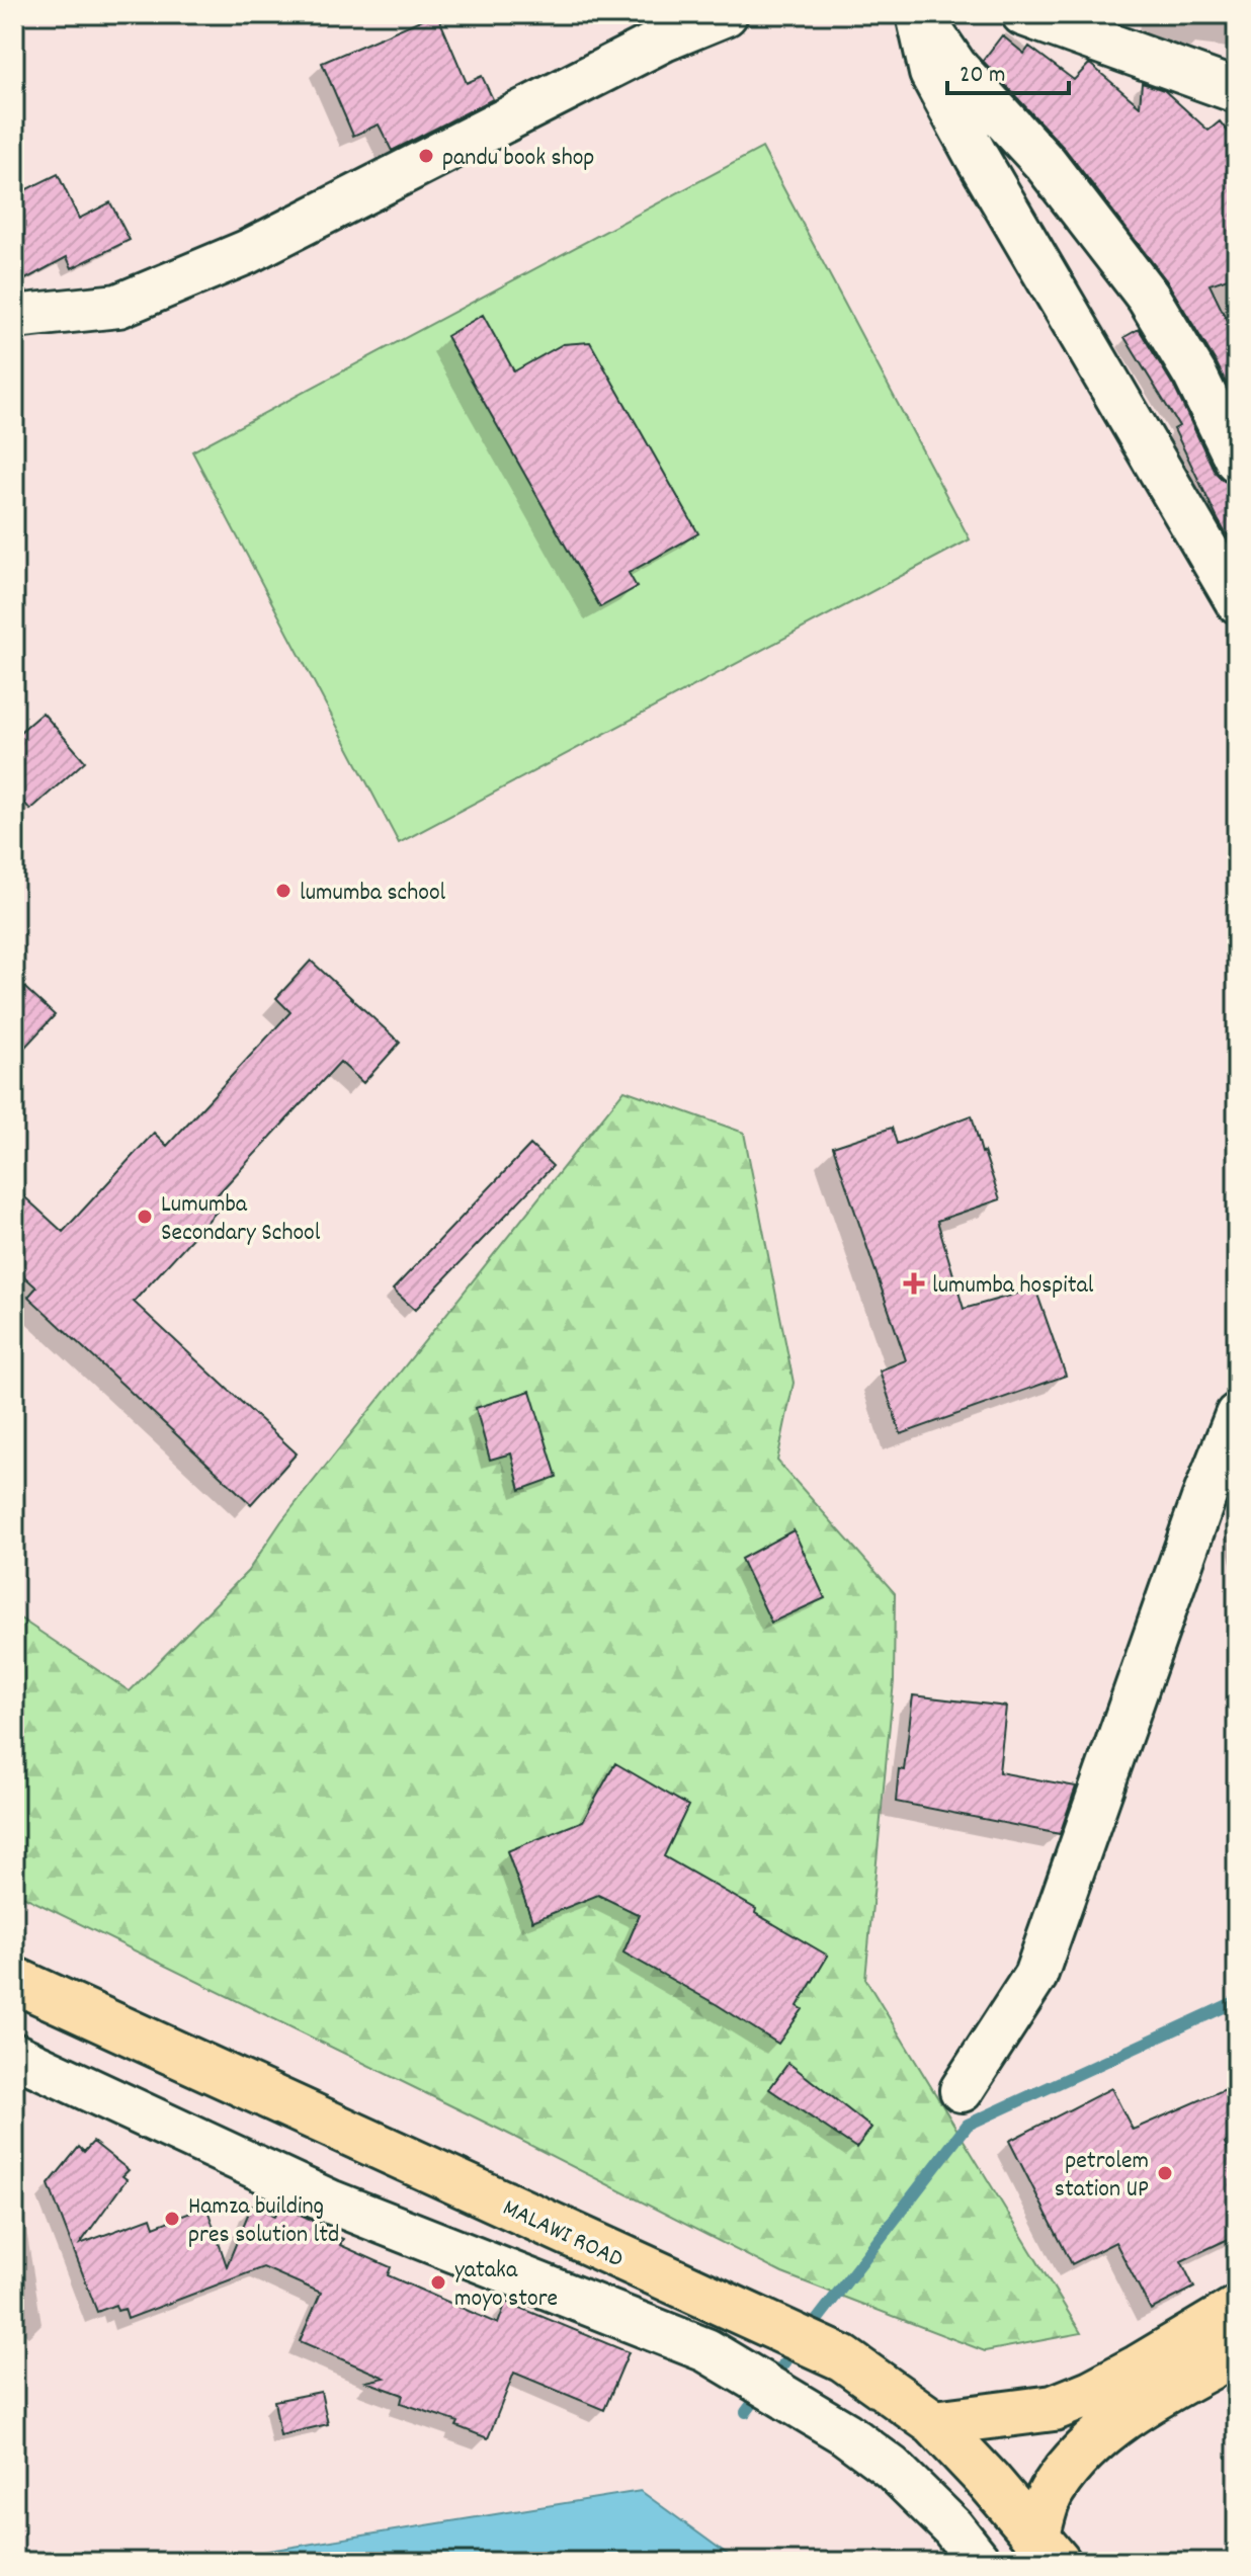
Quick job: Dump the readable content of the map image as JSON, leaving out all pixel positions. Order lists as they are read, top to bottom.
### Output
{
  "streets": {
    "main road": ["MALAWI ROAD"]
  },
  "places": {
    "other": [
      "pandu book shop",
      "lumumba school",
      "Lumumba Secondary School",
      "petrolem station UP",
      "Hamza building pres solution ltd",
      "yataka moyo store"
    ],
    "health": ["lumumba hospital"]
  },
  "scale_bar": "20 m"
}
